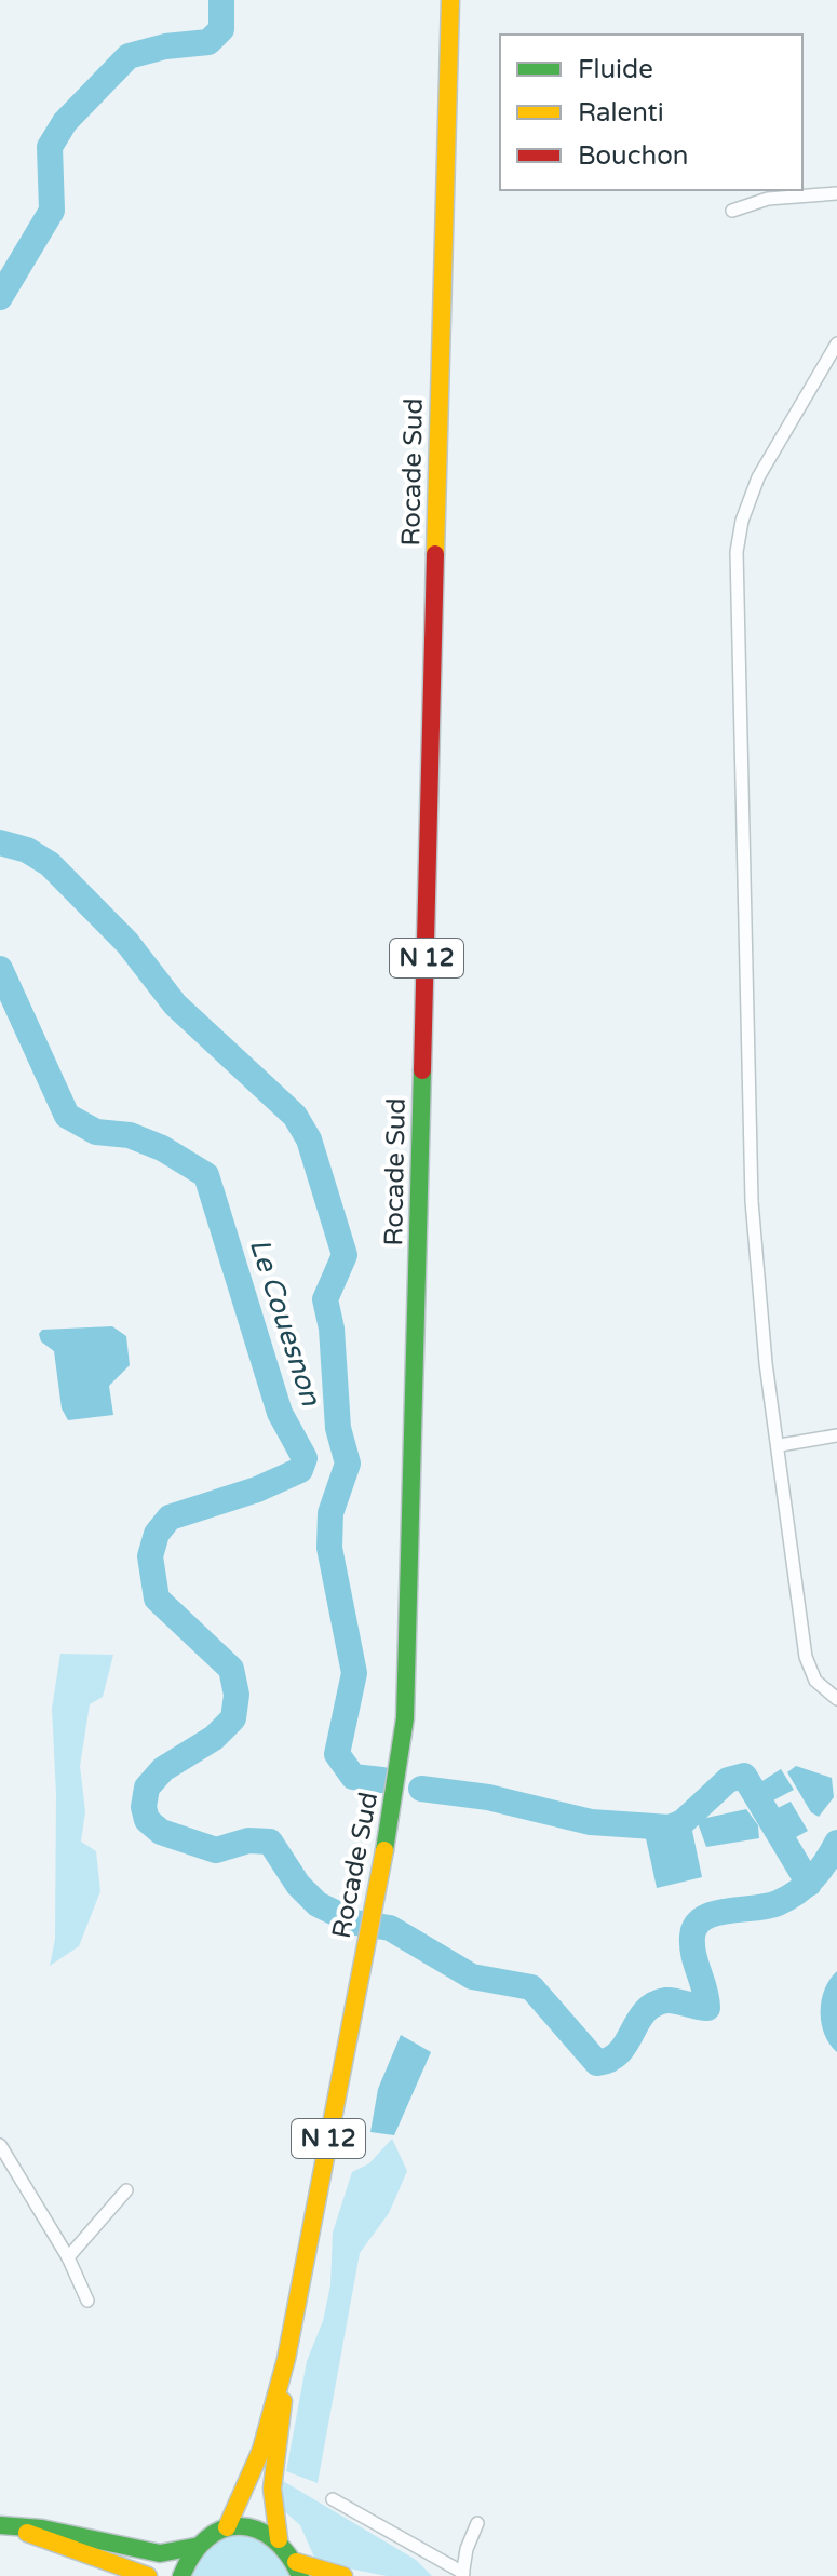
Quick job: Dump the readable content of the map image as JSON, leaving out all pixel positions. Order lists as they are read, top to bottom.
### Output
{
  "streets": {
    "main road": ["Rocade Sud", "N 12"]
  },
  "water": ["Le Couesnon"],
  "legend": ["Fluide", "Ralenti", "Bouchon"]
}
